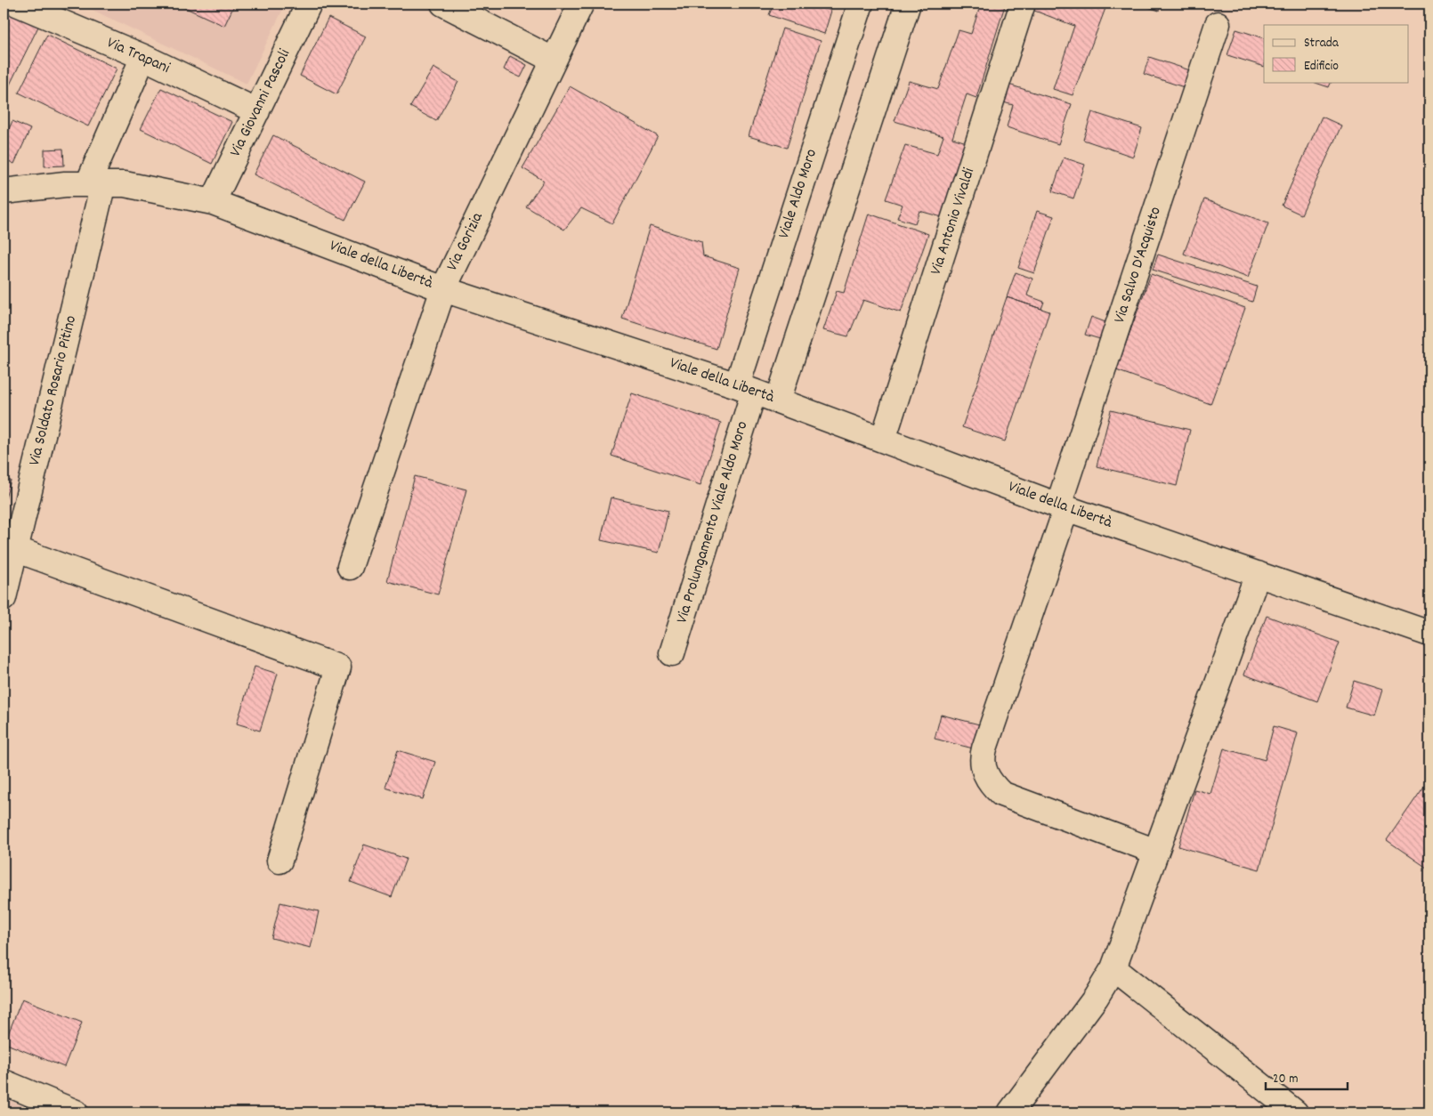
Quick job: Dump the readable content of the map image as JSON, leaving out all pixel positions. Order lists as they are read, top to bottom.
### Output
{
  "streets": {
    "street": [
      "Via Trapani",
      "Via Giovanni Pascoli",
      "Viale Aldo Moro",
      "Via Antonio Vivaldi",
      "Via Gorizia",
      "Viale della Libertà",
      "Via Salvo D'Acquisto",
      "Via Soldato Rosario Pitino",
      "Via Prolungamento Viale Aldo Moro"
    ]
  },
  "crossings": [
    ["Via Trapani", "Via Giovanni Pascoli"],
    ["Via Trapani", "Via Soldato Rosario Pitino"],
    ["Via Giovanni Pascoli", "Viale della Libertà"],
    ["Viale Aldo Moro", "Viale della Libertà"],
    ["Viale Aldo Moro", "Via Prolungamento Viale Aldo Moro"],
    ["Via Antonio Vivaldi", "Viale della Libertà"],
    ["Via Gorizia", "Viale della Libertà"],
    ["Viale della Libertà", "Via Salvo D'Acquisto"],
    ["Viale della Libertà", "Via Soldato Rosario Pitino"],
    ["Viale della Libertà", "Via Prolungamento Viale Aldo Moro"]
  ],
  "legend": ["Strada", "Edificio"],
  "scale_bar": "20 m"
}
